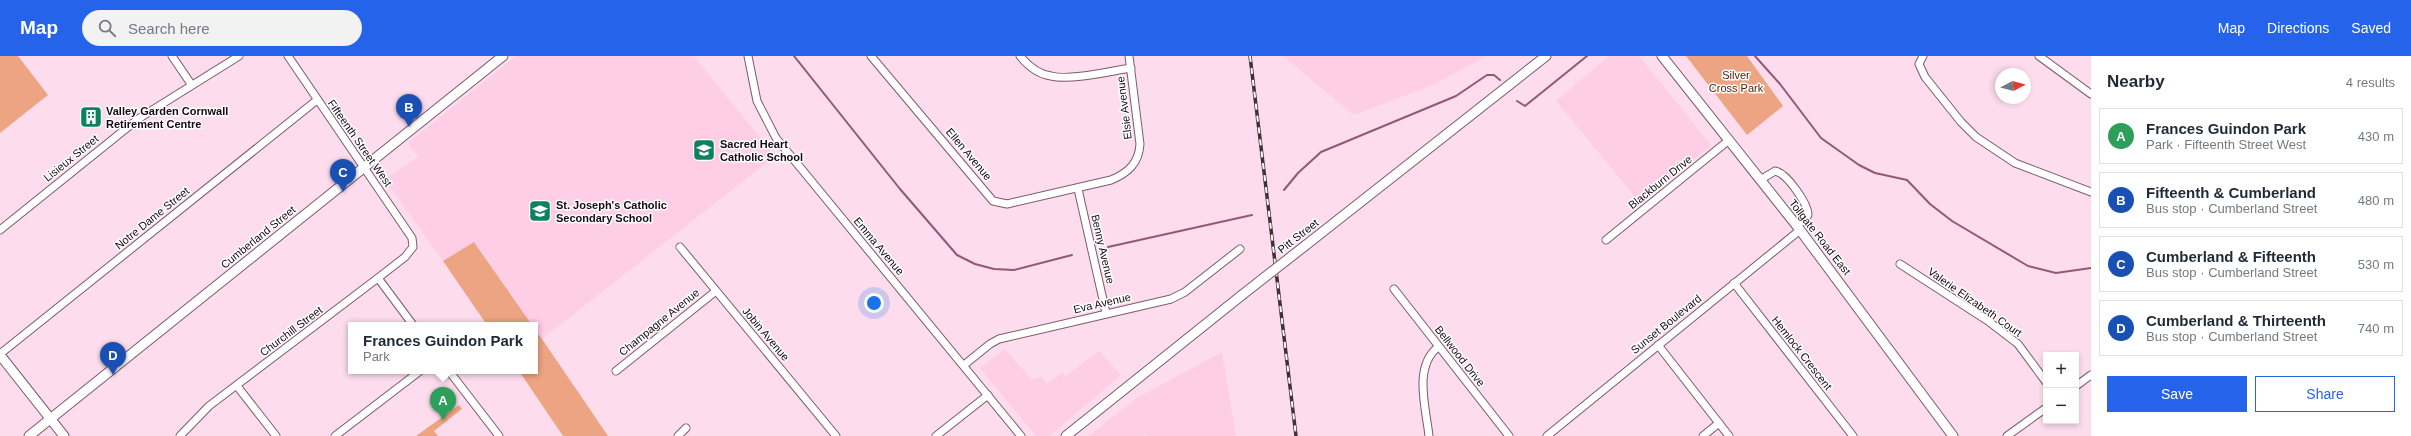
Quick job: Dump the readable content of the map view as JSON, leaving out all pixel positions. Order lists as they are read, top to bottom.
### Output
{
  "streets": {
    "street": [
      "Elsie Avenue",
      "Fifteenth Street West",
      "Ellen Avenue",
      "Lisieux Street",
      "Blackburn Drive",
      "Notre Dame Street",
      "Pitt Street",
      "Cumberland Street",
      "Tollgate Road East",
      "Emma Avenue",
      "Benny Avenue",
      "Valerie Elizabeth Court",
      "Eva Avenue",
      "Champagne Avenue",
      "Sunset Boulevard",
      "Churchill Street",
      "Jobin Avenue",
      "Hemlock Crescent",
      "Bellwood Drive"
    ]
  },
  "crossings": [
    ["Elsie Avenue", "Ellen Avenue"],
    ["Elsie Avenue", "Benny Avenue"],
    ["Fifteenth Street West", "Notre Dame Street"],
    ["Fifteenth Street West", "Cumberland Street"],
    ["Fifteenth Street West", "Churchill Street"],
    ["Ellen Avenue", "Benny Avenue"],
    ["Blackburn Drive", "Tollgate Road East"],
    ["Tollgate Road East", "Sunset Boulevard"],
    ["Emma Avenue", "Eva Avenue"],
    ["Benny Avenue", "Eva Avenue"],
    ["Champagne Avenue", "Jobin Avenue"],
    ["Sunset Boulevard", "Hemlock Crescent"]
  ],
  "parks": ["Silver Cross Park"],
  "places": {
    "building": ["Valley Garden Cornwall Retirement Centre"],
    "school or university": ["Sacred Heart Catholic School", "St. Joseph's Catholic Secondary School"]
  },
  "north": "right",
  "page": {
    "header": "Map",
    "search": "Search here",
    "nav": ["Map", "Directions", "Saved"],
    "heading": ["Nearby", "4 results"],
    "pins": [
      "B",
      "C",
      "D",
      "A"
    ],
    "list": [
      {
        "mark": "A",
        "name": "Frances Guindon Park",
        "note": "Park · Fifteenth Street West",
        "value": "430 m"
      },
      {
        "mark": "B",
        "name": "Fifteenth & Cumberland",
        "note": "Bus stop · Cumberland Street",
        "value": "480 m"
      },
      {
        "mark": "C",
        "name": "Cumberland & Fifteenth",
        "note": "Bus stop · Cumberland Street",
        "value": "530 m"
      },
      {
        "mark": "D",
        "name": "Cumberland & Thirteenth",
        "note": "Bus stop · Cumberland Street",
        "value": "740 m"
      }
    ],
    "popup": ["Frances Guindon Park", "Park"],
    "map_buttons": ["+", "−"],
    "buttons": ["Save", "Share"]
  }
}
